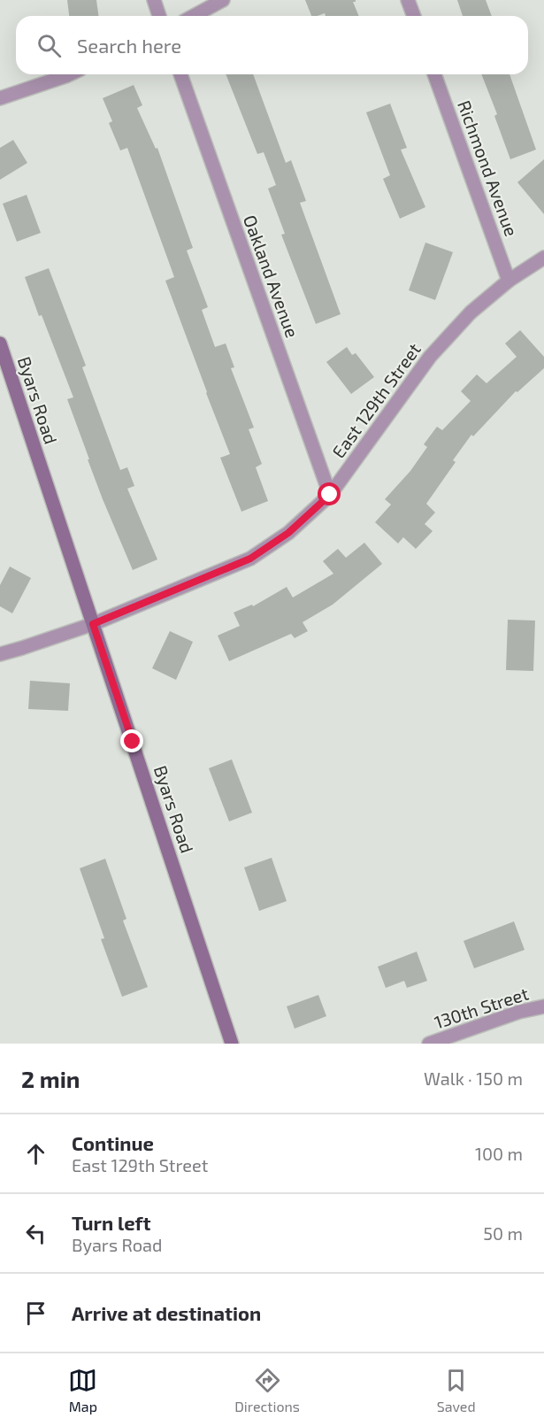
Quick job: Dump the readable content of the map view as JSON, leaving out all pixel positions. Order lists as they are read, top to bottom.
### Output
{
  "streets": {
    "street": [
      "Richmond Avenue",
      "Oakland Avenue",
      "Byars Road",
      "East 129th Street",
      "130th Street"
    ]
  },
  "crossings": [
    ["Richmond Avenue", "East 129th Street"],
    ["Oakland Avenue", "East 129th Street"],
    ["Byars Road", "East 129th Street"]
  ],
  "page": {
    "search": "Search here",
    "heading": ["2 min", "Walk · 150 m"],
    "list": [
      ["Continue", "East 129th Street", "100 m"],
      ["Turn left", "Byars Road", "50 m"],
      "Arrive at destination"
    ],
    "nav": ["Map", "Directions", "Saved"]
  }
}
